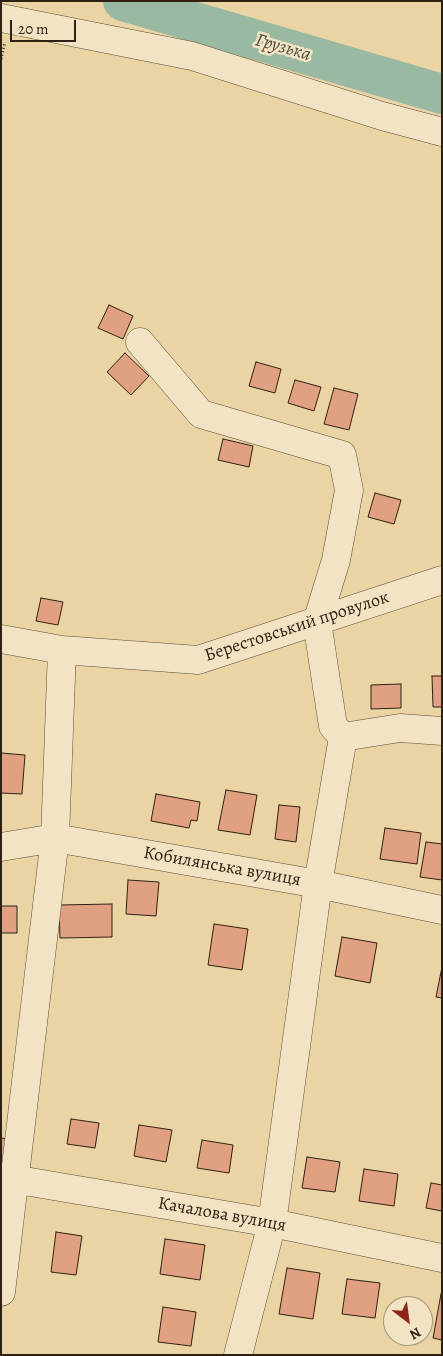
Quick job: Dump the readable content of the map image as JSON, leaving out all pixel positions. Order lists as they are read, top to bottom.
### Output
{
  "streets": {
    "street": ["Берестовський провулок", "Кобилянська вулиця", "Качалова вулиця"]
  },
  "water": ["Грузька"],
  "scale_bar": "20 m",
  "north": "bottom right"
}
